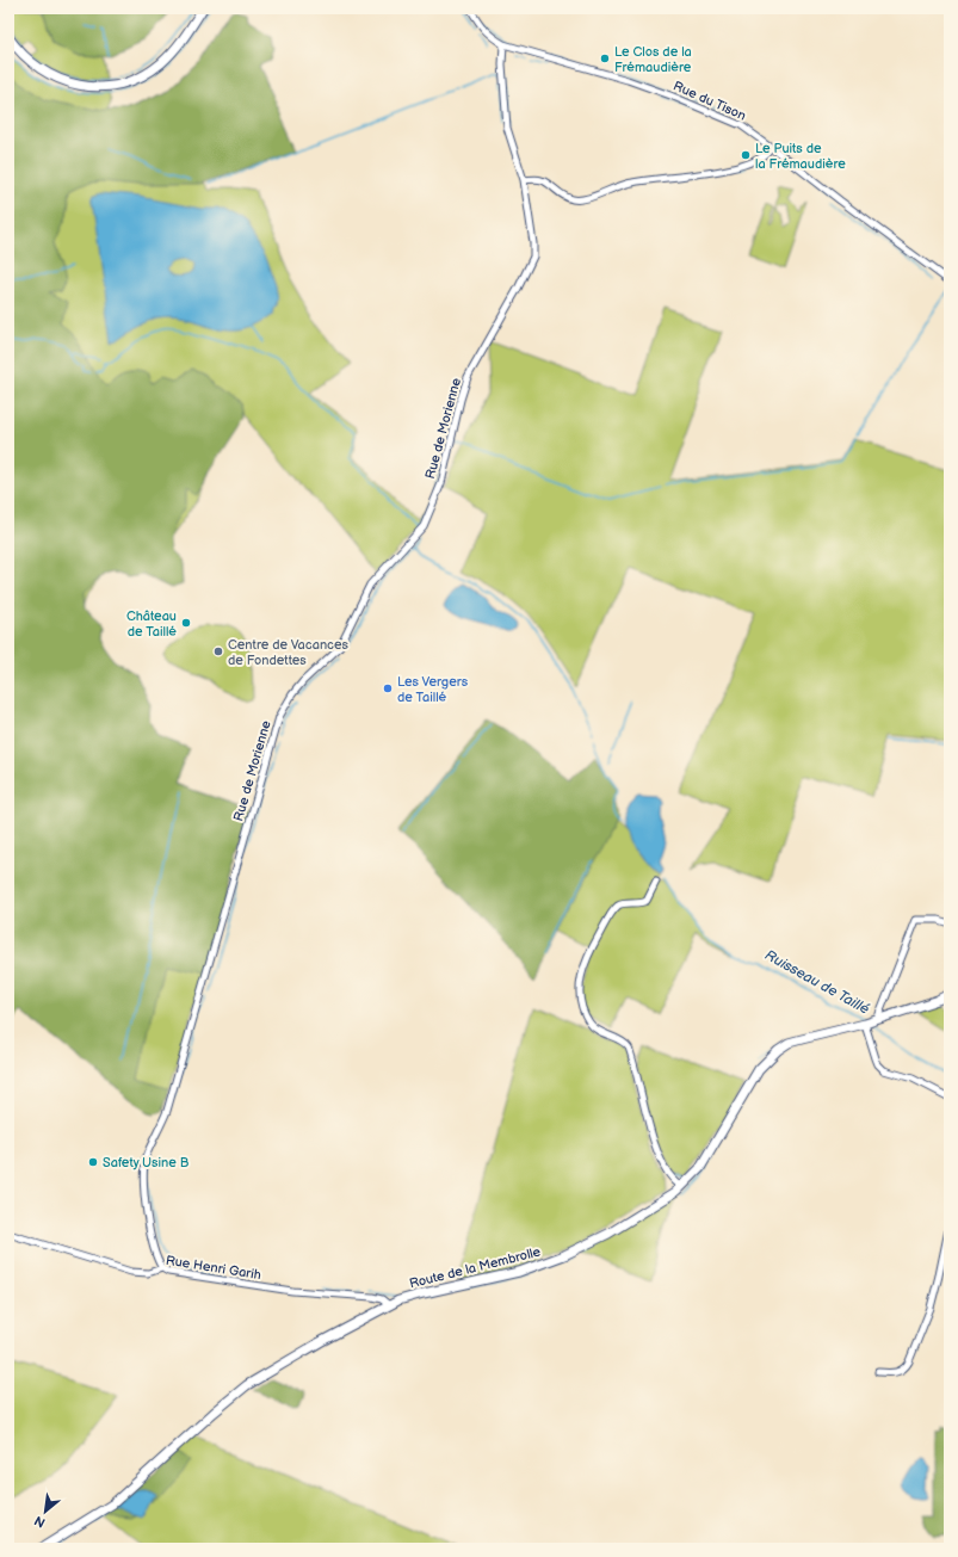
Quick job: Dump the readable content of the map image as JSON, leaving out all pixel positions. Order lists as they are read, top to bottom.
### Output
{
  "streets": {
    "street": [
      "Rue du Tison",
      "Rue de Morienne",
      "Rue Henri Garih",
      "Route de la Membrolle"
    ]
  },
  "crossings": [
    ["Rue du Tison", "Rue de Morienne"],
    ["Rue de Morienne", "Rue Henri Garih"],
    ["Rue Henri Garih", "Route de la Membrolle"]
  ],
  "water": ["Ruisseau de Taillé"],
  "places": [
    "Le Clos de la Frémaudière",
    "Le Puits de la Frémaudière",
    "Château de Taillé",
    "Centre de Vacances de Fondettes",
    "Les Vergers de Taillé",
    "Safety Usine B"
  ],
  "north": "bottom left"
}
